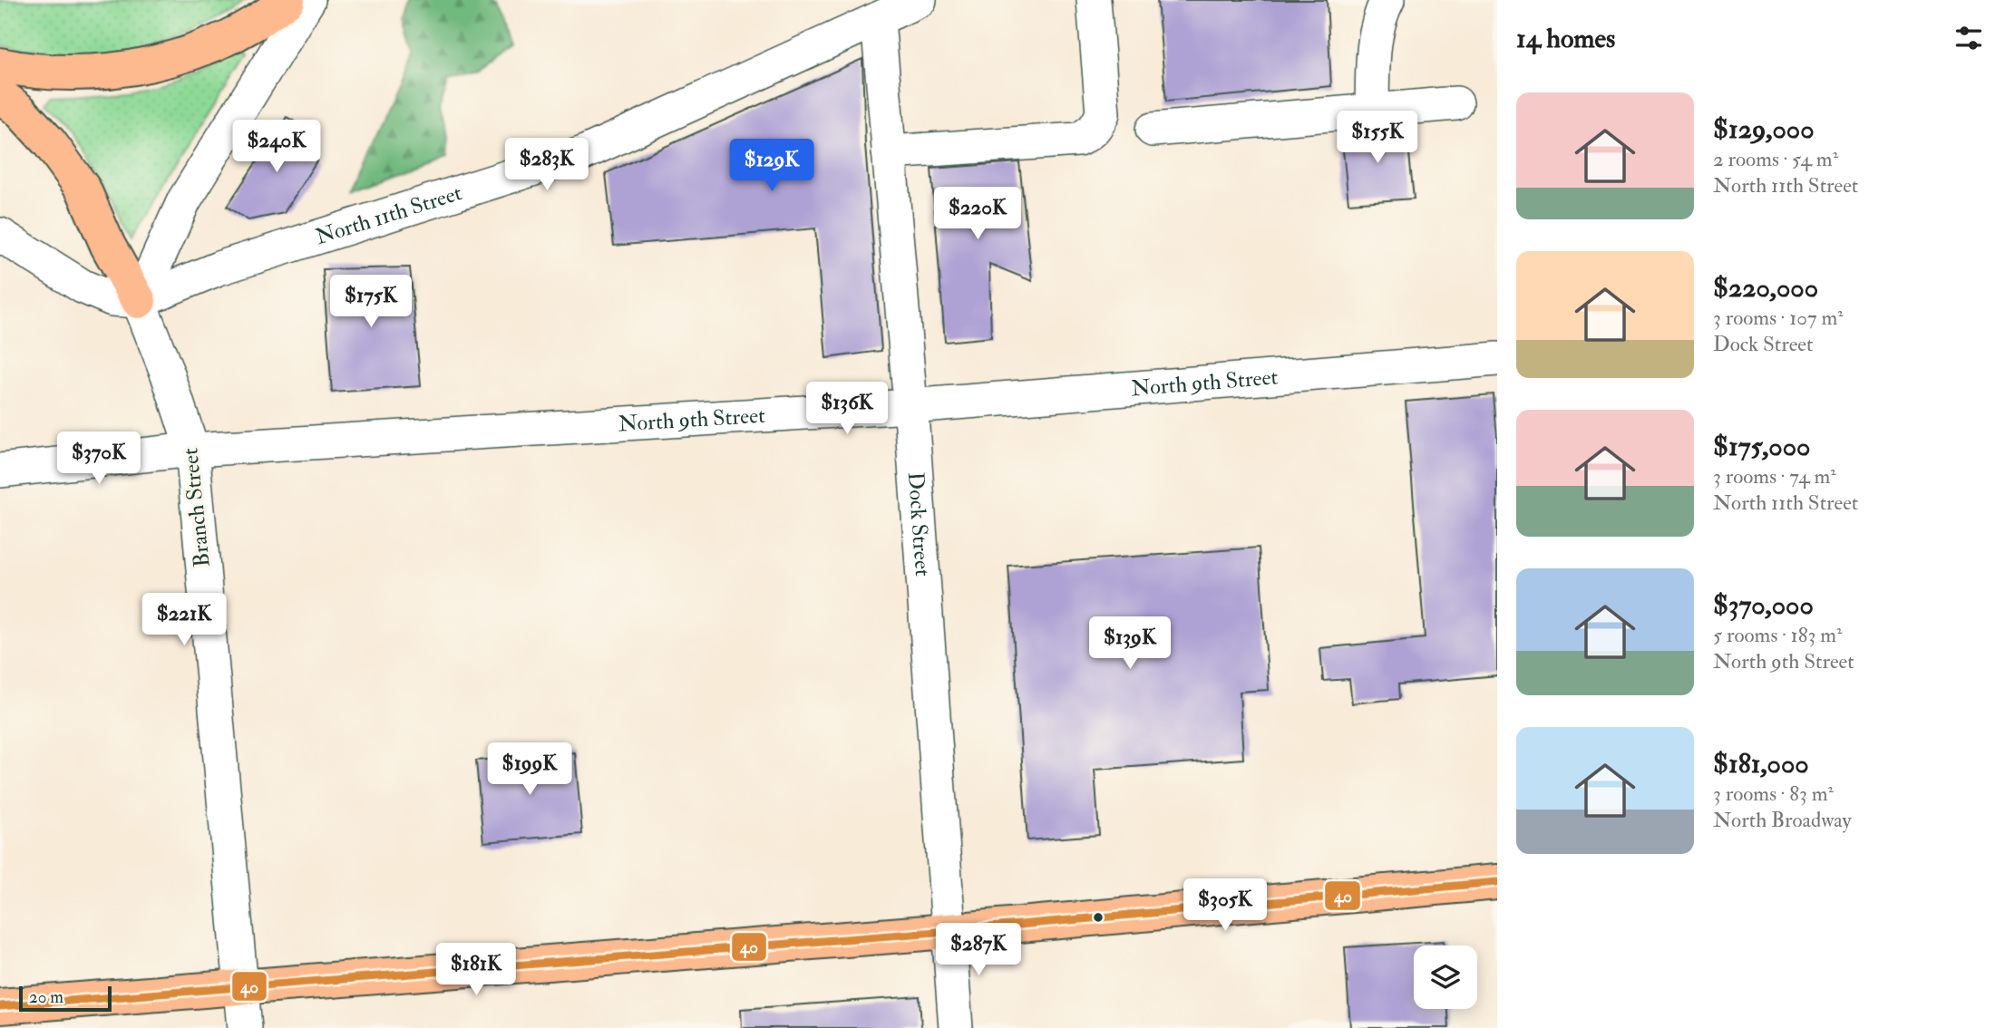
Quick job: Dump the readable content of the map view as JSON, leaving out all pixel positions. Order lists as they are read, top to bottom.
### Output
{
  "streets": {
    "street": [
      "North 11th Street",
      "North 9th Street",
      "Branch Street",
      "Dock Street"
    ]
  },
  "crossings": [
    ["North 11th Street", "Branch Street"],
    ["North 11th Street", "Dock Street"],
    ["North 9th Street", "Branch Street"],
    ["North 9th Street", "Dock Street"]
  ],
  "lines": ["transit line 40"],
  "scale_bar": "20 m",
  "page": {
    "heading": "14 homes",
    "list": [
      {
        "name": "$129,000",
        "note": "2 rooms · 54 m² · North 11th Street"
      },
      {
        "name": "$220,000",
        "note": "3 rooms · 107 m² · Dock Street"
      },
      {
        "name": "$175,000",
        "note": "3 rooms · 74 m² · North 11th Street"
      },
      {
        "name": "$370,000",
        "note": "5 rooms · 183 m² · North 9th Street"
      },
      {
        "name": "$181,000",
        "note": "3 rooms · 83 m² · North Broadway"
      }
    ],
    "price": [
      "$155K",
      "$240K",
      "$283K",
      "$129K",
      "$220K",
      "$175K",
      "$136K",
      "$370K",
      "$221K",
      "$139K",
      "$199K",
      "$305K",
      "$287K",
      "$181K"
    ],
    "scale": "20 m"
  }
}
